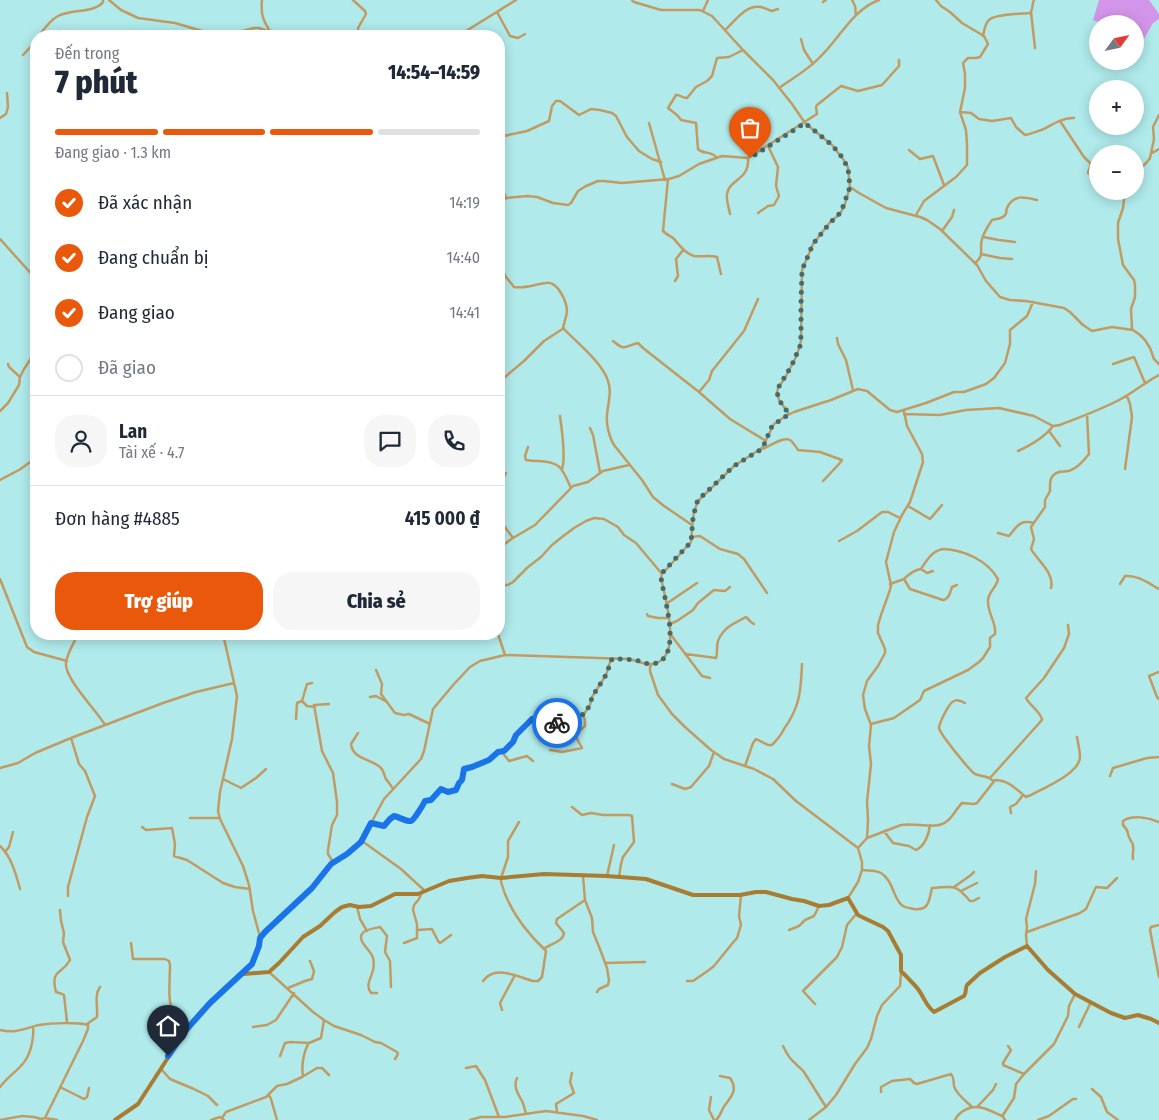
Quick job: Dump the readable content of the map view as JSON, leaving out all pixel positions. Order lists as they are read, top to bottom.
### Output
{
  "north": "top right",
  "page": {
    "map_buttons": ["+", "−"],
    "heading": ["7 phút", "Đến trong", "14:54–14:59"],
    "panel": [
      "Lan",
      "Tài xế · 4.7",
      "Đơn hàng #4885",
      "415 000 ₫"
    ],
    "bar": "Đang giao · 1.3 km",
    "list": [
      ["Đã xác nhận", "14:19"],
      ["Đang chuẩn bị", "14:40"],
      ["Đang giao", "14:41"],
      "Đã giao"
    ],
    "buttons": ["Trợ giúp", "Chia sẻ"]
  }
}
